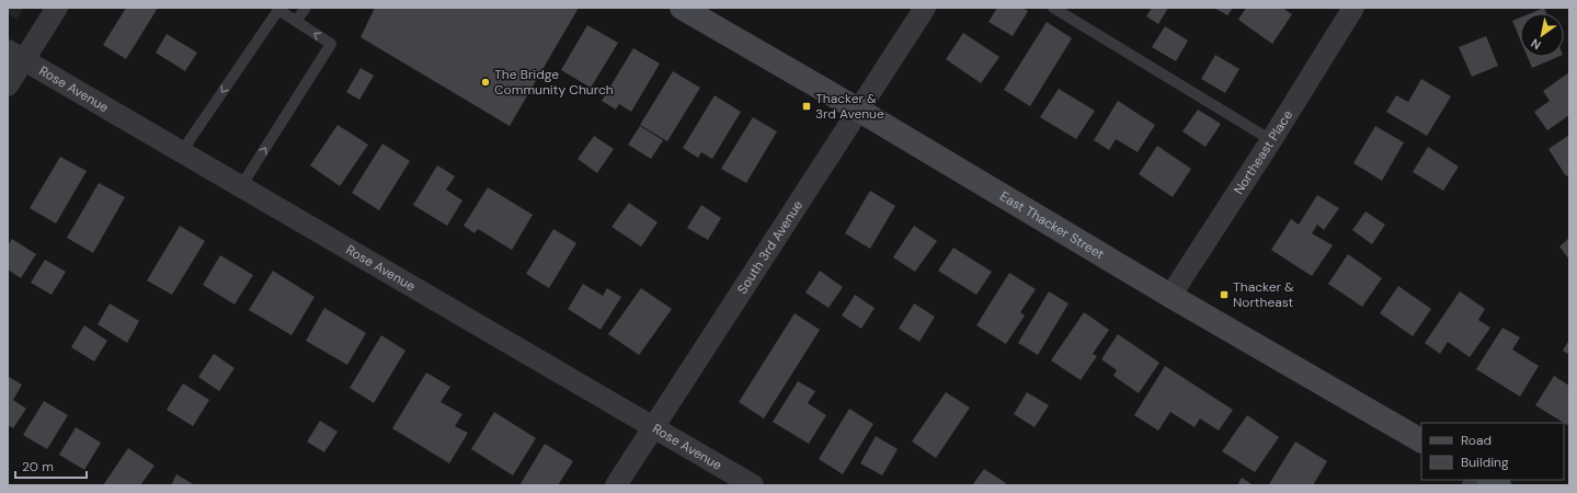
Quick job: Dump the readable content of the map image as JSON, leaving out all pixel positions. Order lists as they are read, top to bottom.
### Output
{
  "streets": {
    "street": [
      "Rose Avenue",
      "Northeast Place",
      "East Thacker Street",
      "South 3rd Avenue"
    ]
  },
  "crossings": [
    ["Rose Avenue", "South 3rd Avenue"],
    ["Northeast Place", "East Thacker Street"],
    ["East Thacker Street", "South 3rd Avenue"]
  ],
  "places": {
    "other": ["The Bridge Community Church"],
    "transit": ["Thacker & 3rd Avenue", "Thacker & Northeast"]
  },
  "legend": ["Road", "Building"],
  "scale_bar": "20 m",
  "north": "bottom left"
}
